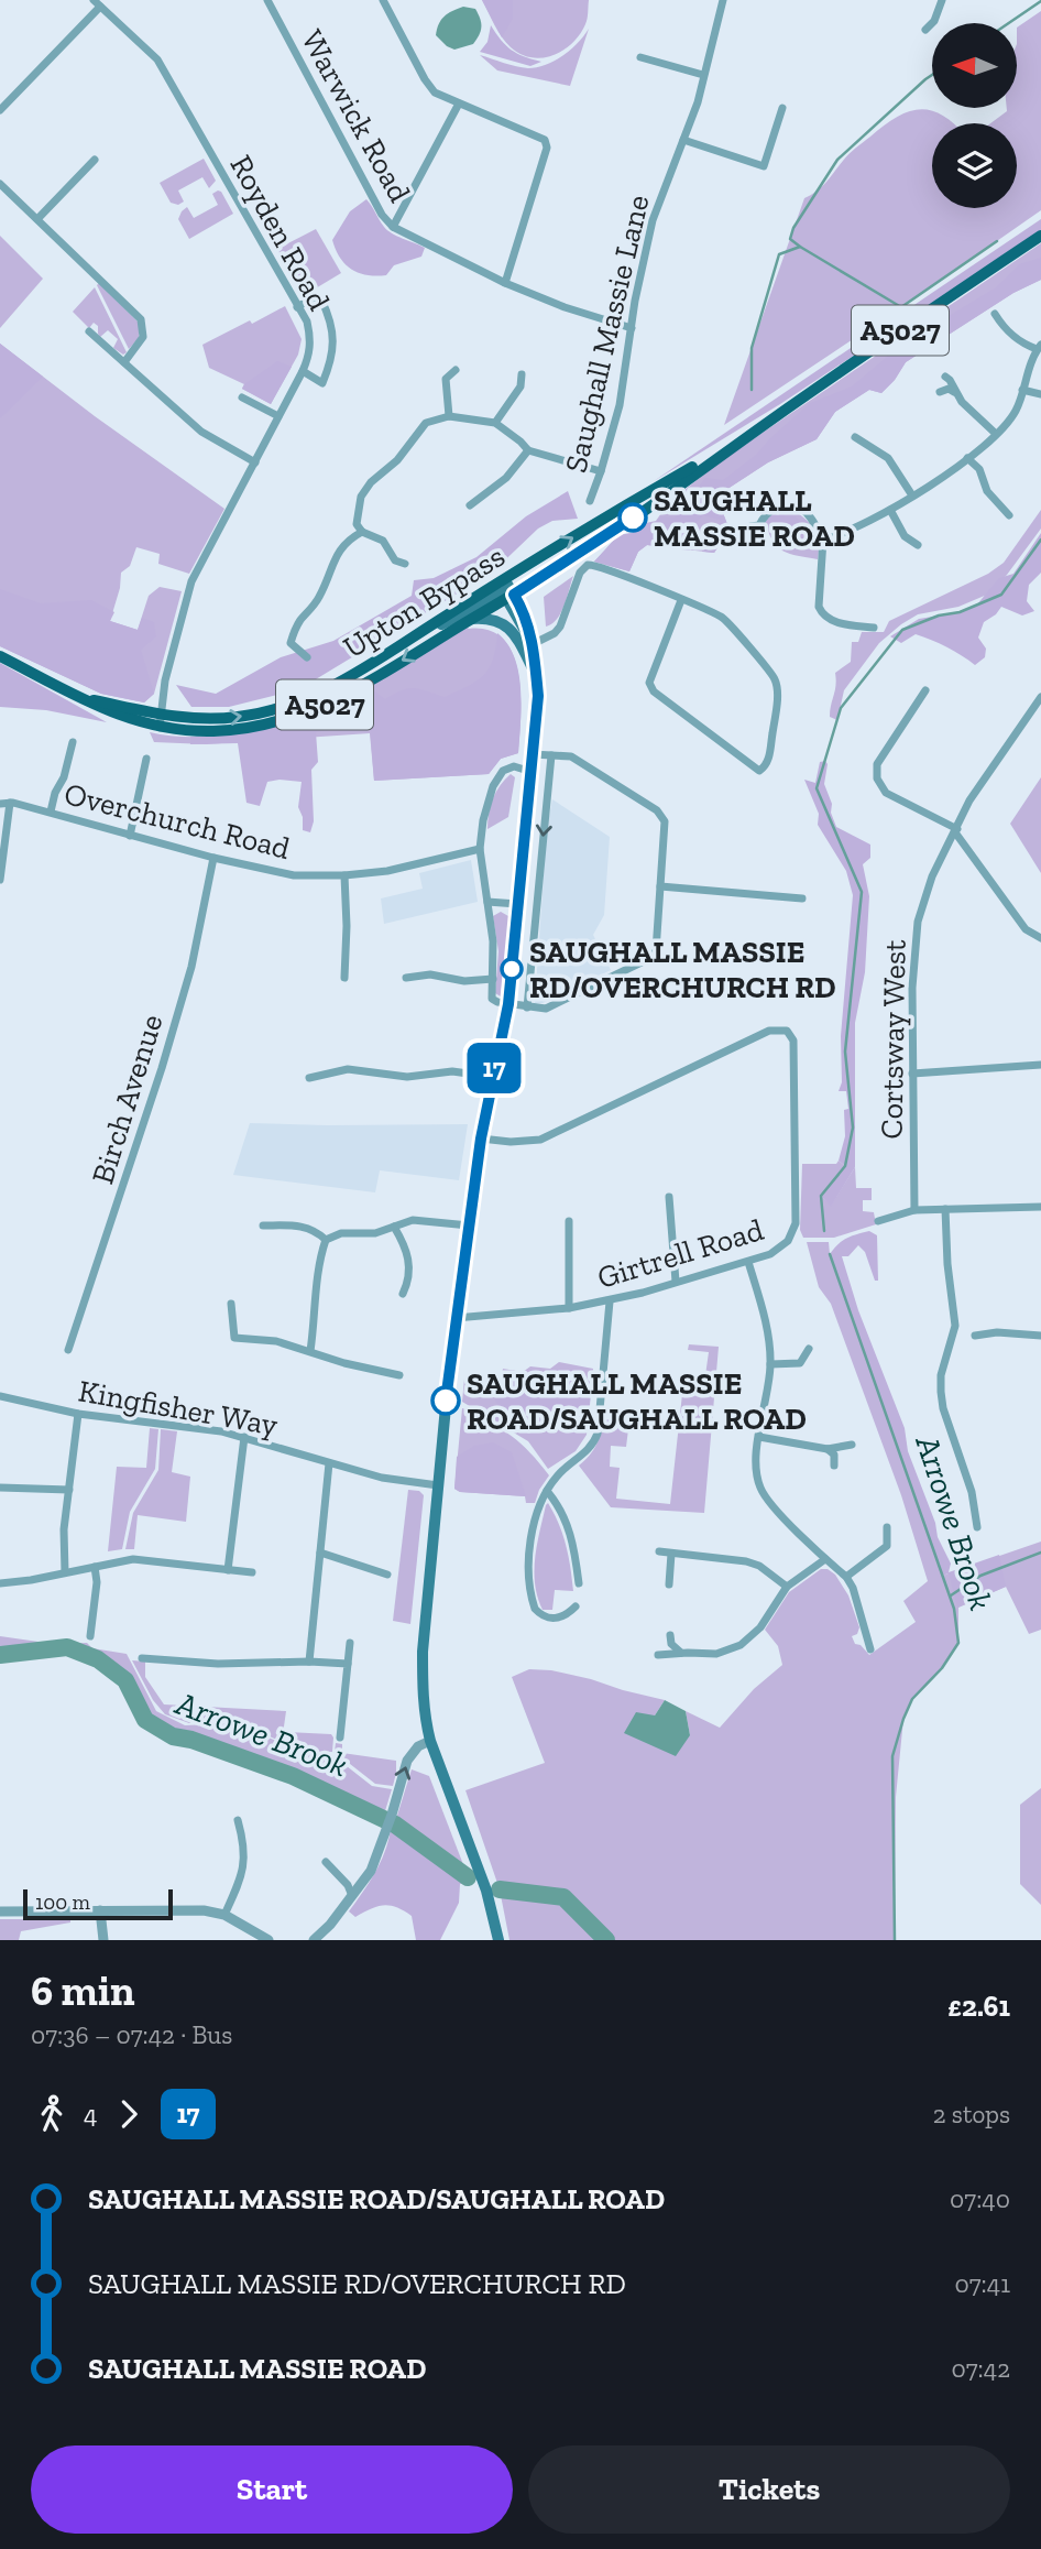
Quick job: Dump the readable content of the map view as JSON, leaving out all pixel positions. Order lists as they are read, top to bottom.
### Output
{
  "streets": {
    "main road": ["A5027", "Upton Bypass"],
    "street": [
      "Warwick Road",
      "Royden Road",
      "Saughall Massie Lane",
      "Overchurch Road",
      "Cortsway West",
      "Birch Avenue",
      "Girtrell Road",
      "Kingfisher Way"
    ]
  },
  "crossings": [
    ["Warwick Road", "Saughall Massie Lane"],
    ["Royden Road", "Upton Bypass"],
    ["Overchurch Road", "Birch Avenue"]
  ],
  "water": ["Arrowe Brook"],
  "places": ["SAUGHALL MASSIE ROAD", "SAUGHALL MASSIE RD/OVERCHURCH RD", "SAUGHALL MASSIE ROAD/SAUGHALL ROAD"],
  "lines": ["bus line 17"],
  "scale_bar": "100 m",
  "north": "left",
  "page": {
    "on_map": "17",
    "scale": "100 m",
    "heading": ["6 min", "07:36 – 07:42 · Bus", "£2.61"],
    "legs": ["4", "17", "2 stops"],
    "list": [
      {
        "name": "SAUGHALL MASSIE ROAD/SAUGHALL ROAD",
        "value": "07:40"
      },
      {
        "name": "SAUGHALL MASSIE RD/OVERCHURCH RD",
        "value": "07:41"
      },
      {
        "name": "SAUGHALL MASSIE ROAD",
        "value": "07:42"
      }
    ],
    "buttons": ["Start", "Tickets"]
  }
}
